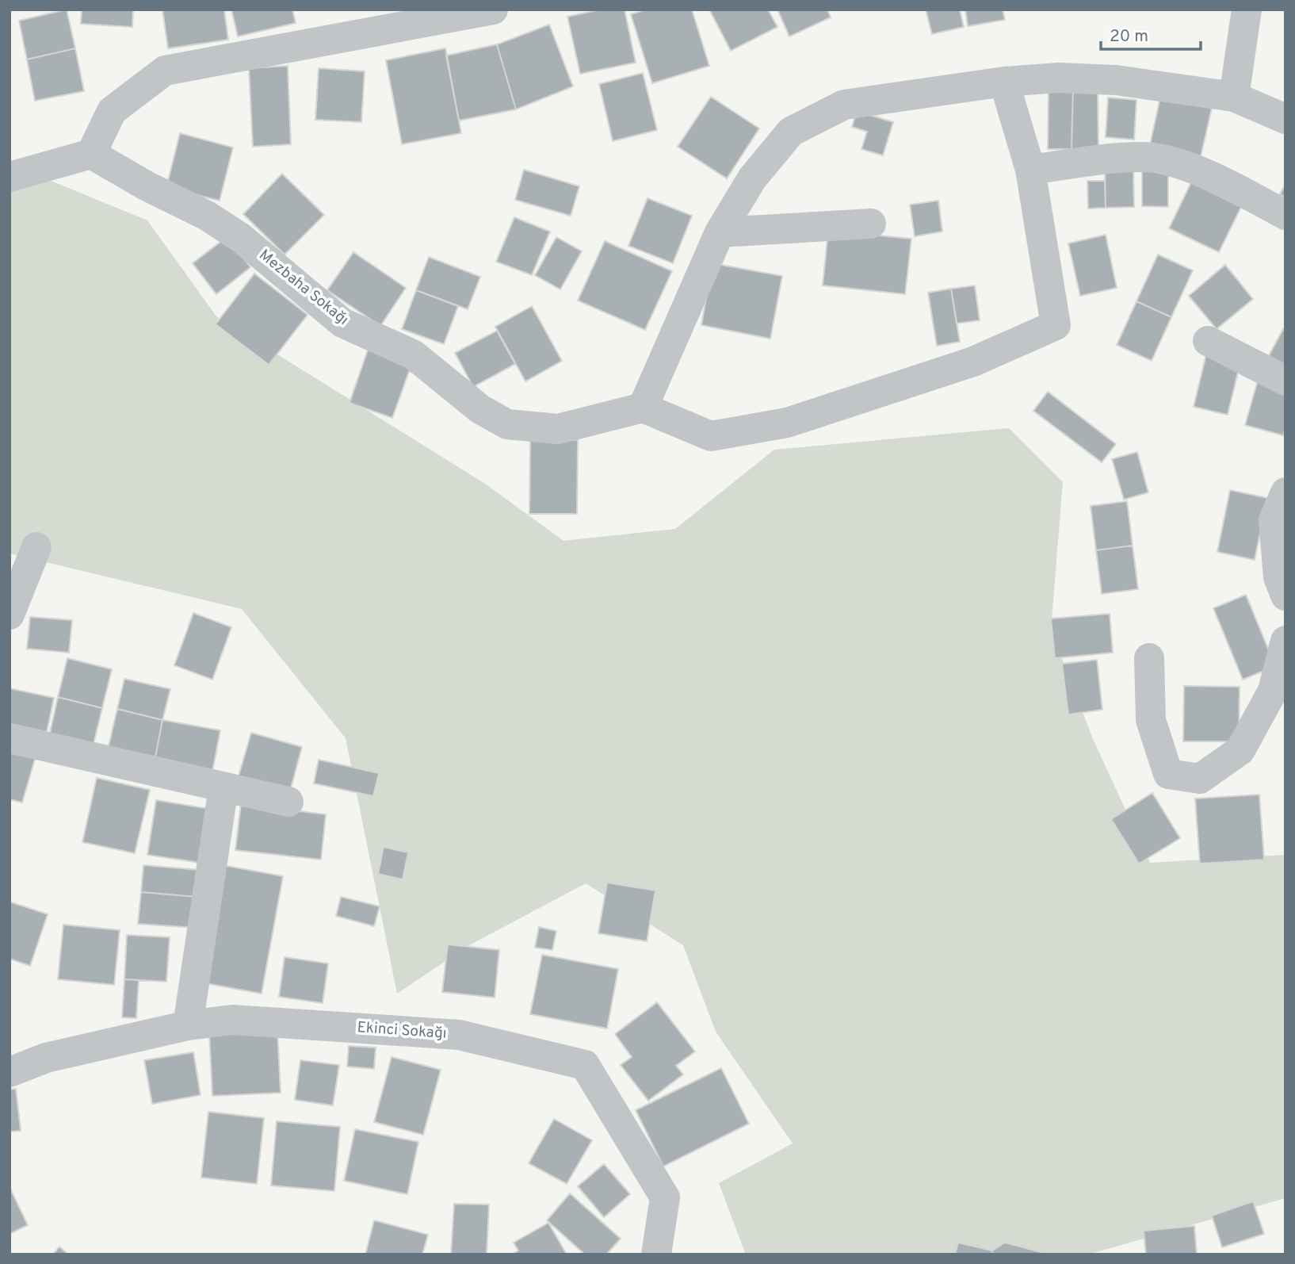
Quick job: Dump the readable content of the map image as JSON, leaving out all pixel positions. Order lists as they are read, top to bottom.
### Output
{
  "streets": {
    "street": ["Mezbaha Sokağı", "Ekinci Sokağı"]
  },
  "scale_bar": "20 m"
}
